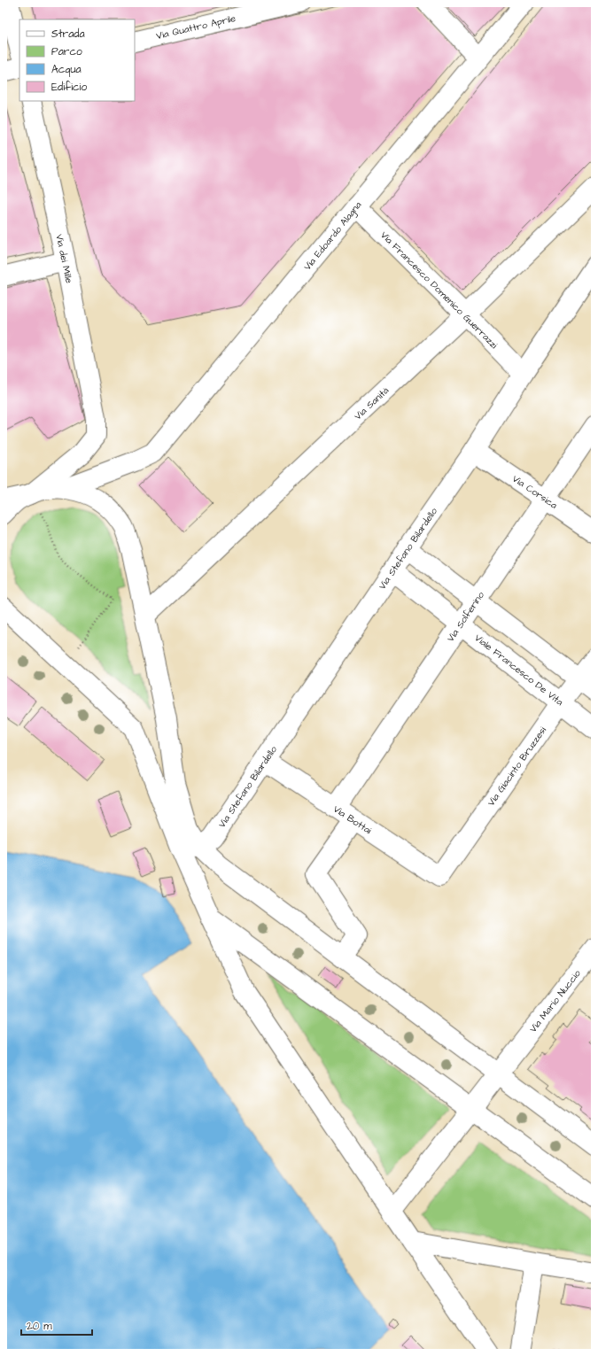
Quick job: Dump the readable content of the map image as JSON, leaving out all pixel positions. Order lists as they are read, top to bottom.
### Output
{
  "streets": {
    "street": [
      "Via Quattro Aprile",
      "Via Edoardo Alagna",
      "Via dei Mille",
      "Via Francesco Domenico Guerrazzi",
      "Via Sanità",
      "Via Corsica",
      "Via Stefano Bilardello",
      "Via Solferino",
      "Viale Francesco De Vita",
      "Via Giacinto Bruzzesi",
      "Via Bottai",
      "Via Mario Nuccio"
    ]
  },
  "crossings": [
    ["Via Edoardo Alagna", "Via Francesco Domenico Guerrazzi"],
    ["Via Francesco Domenico Guerrazzi", "Via Sanità"],
    ["Via Francesco Domenico Guerrazzi", "Via Stefano Bilardello"],
    ["Via Corsica", "Via Stefano Bilardello"],
    ["Via Corsica", "Via Solferino"],
    ["Via Stefano Bilardello", "Viale Francesco De Vita"],
    ["Via Stefano Bilardello", "Via Bottai"],
    ["Via Solferino", "Viale Francesco De Vita"],
    ["Via Solferino", "Via Bottai"],
    ["Viale Francesco De Vita", "Via Giacinto Bruzzesi"],
    ["Via Giacinto Bruzzesi", "Via Bottai"]
  ],
  "legend": [
    "Strada",
    "Parco",
    "Acqua",
    "Edificio"
  ],
  "scale_bar": "20 m"
}
